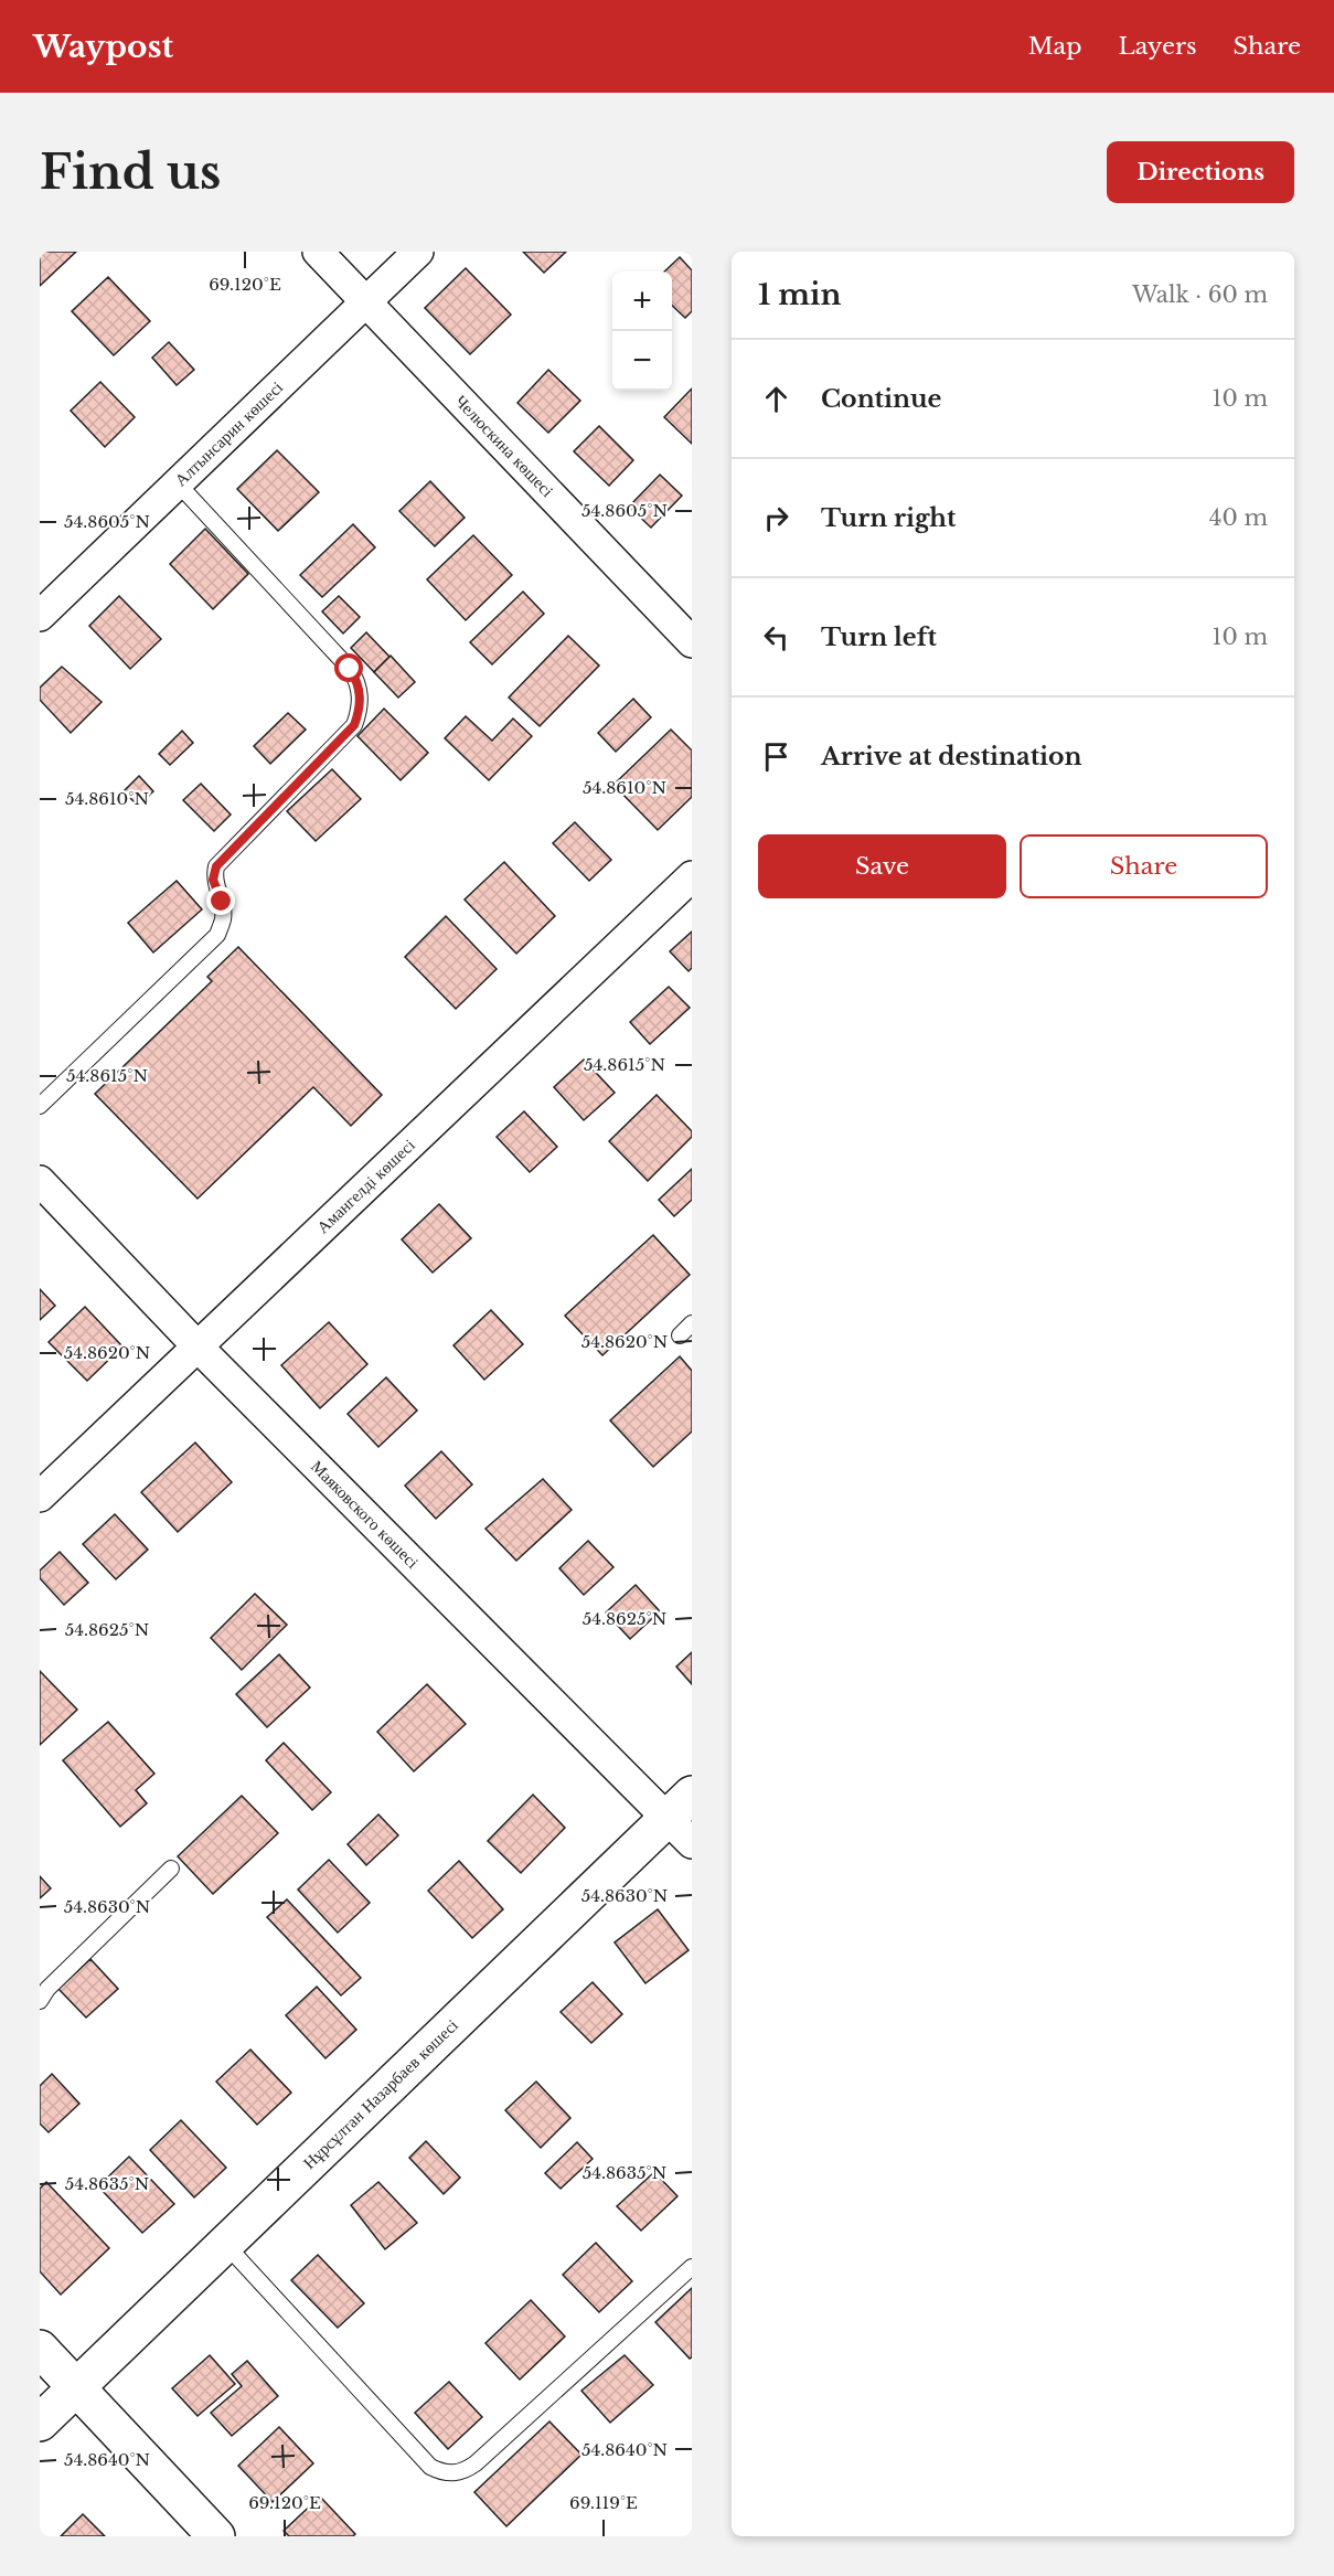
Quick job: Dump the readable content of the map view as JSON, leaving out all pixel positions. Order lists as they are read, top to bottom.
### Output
{
  "streets": {
    "street": [
      "Алтынсарин көшесі",
      "Челюскина көшесі",
      "Амангелді көшесі",
      "Маяковского көшесі",
      "Нұрсұлтан Назарбаев көшесі"
    ]
  },
  "crossings": [
    ["Алтынсарин көшесі", "Челюскина көшесі"],
    ["Амангелді көшесі", "Маяковского көшесі"],
    ["Маяковского көшесі", "Нұрсұлтан Назарбаев көшесі"]
  ],
  "page": {
    "header": "Waypost",
    "nav": ["Map", "Layers", "Share"],
    "buttons": [
      "Directions",
      ["Save", "Share"]
    ],
    "title": "Find us",
    "heading": ["1 min", "Walk · 60 m"],
    "map_buttons": ["+", "−"],
    "list": [
      ["Continue", "10 m"],
      ["Turn right", "40 m"],
      ["Turn left", "10 m"],
      "Arrive at destination"
    ]
  },
  "coordinates": [
    "69.120°E",
    "54.8605°N",
    "54.8610°N",
    "54.8615°N",
    "54.8620°N",
    "54.8625°N",
    "54.8630°N",
    "54.8635°N",
    "54.8640°N",
    "69.119°E"
  ]
}
